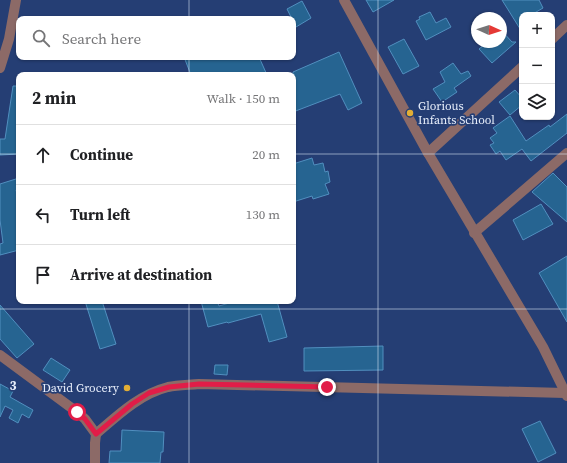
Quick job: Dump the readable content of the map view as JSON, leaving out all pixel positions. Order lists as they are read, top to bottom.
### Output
{
  "places": ["Glorious Infants School", "David Grocery"],
  "north": "right",
  "page": {
    "map_buttons": ["+", "−"],
    "search": "Search here",
    "heading": ["2 min", "Walk · 150 m"],
    "list": [
      ["Continue", "20 m"],
      ["Turn left", "130 m"],
      "Arrive at destination"
    ]
  },
  "grid": {
    "rows": ["3"]
  }
}
